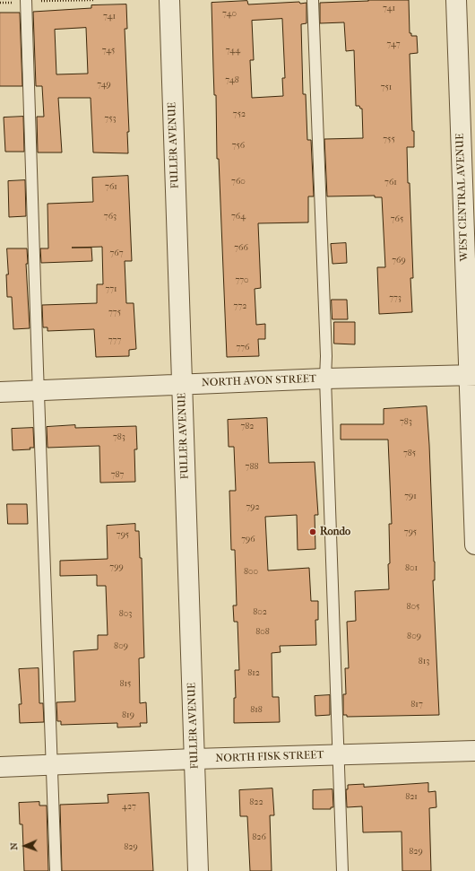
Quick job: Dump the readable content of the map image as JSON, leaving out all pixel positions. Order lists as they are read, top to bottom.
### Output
{
  "streets": {
    "street": [
      "FULLER AVENUE",
      "WEST CENTRAL AVENUE",
      "NORTH AVON STREET",
      "NORTH FISK STREET"
    ]
  },
  "crossings": [
    ["FULLER AVENUE", "NORTH AVON STREET"],
    ["FULLER AVENUE", "NORTH FISK STREET"],
    ["WEST CENTRAL AVENUE", "NORTH AVON STREET"]
  ],
  "places": ["Rondo"],
  "house_numbers": [
    "741",
    "740",
    "741",
    "747",
    "745",
    "744",
    "748",
    "749",
    "751",
    "752",
    "753",
    "755",
    "756",
    "760",
    "761",
    "761",
    "763",
    "764",
    "765",
    "766",
    "767",
    "769",
    "770",
    "771",
    "773",
    "772",
    "775",
    "777",
    "776",
    "783",
    "782",
    "783",
    "785",
    "788",
    "787",
    "791",
    "792",
    "795",
    "795",
    "796",
    "799",
    "801",
    "800",
    "805",
    "802",
    "803",
    "808",
    "809",
    "809",
    "813",
    "812",
    "815",
    "817",
    "818",
    "819",
    "821",
    "822",
    "427",
    "826",
    "829",
    "829"
  ],
  "north": "left"
}
